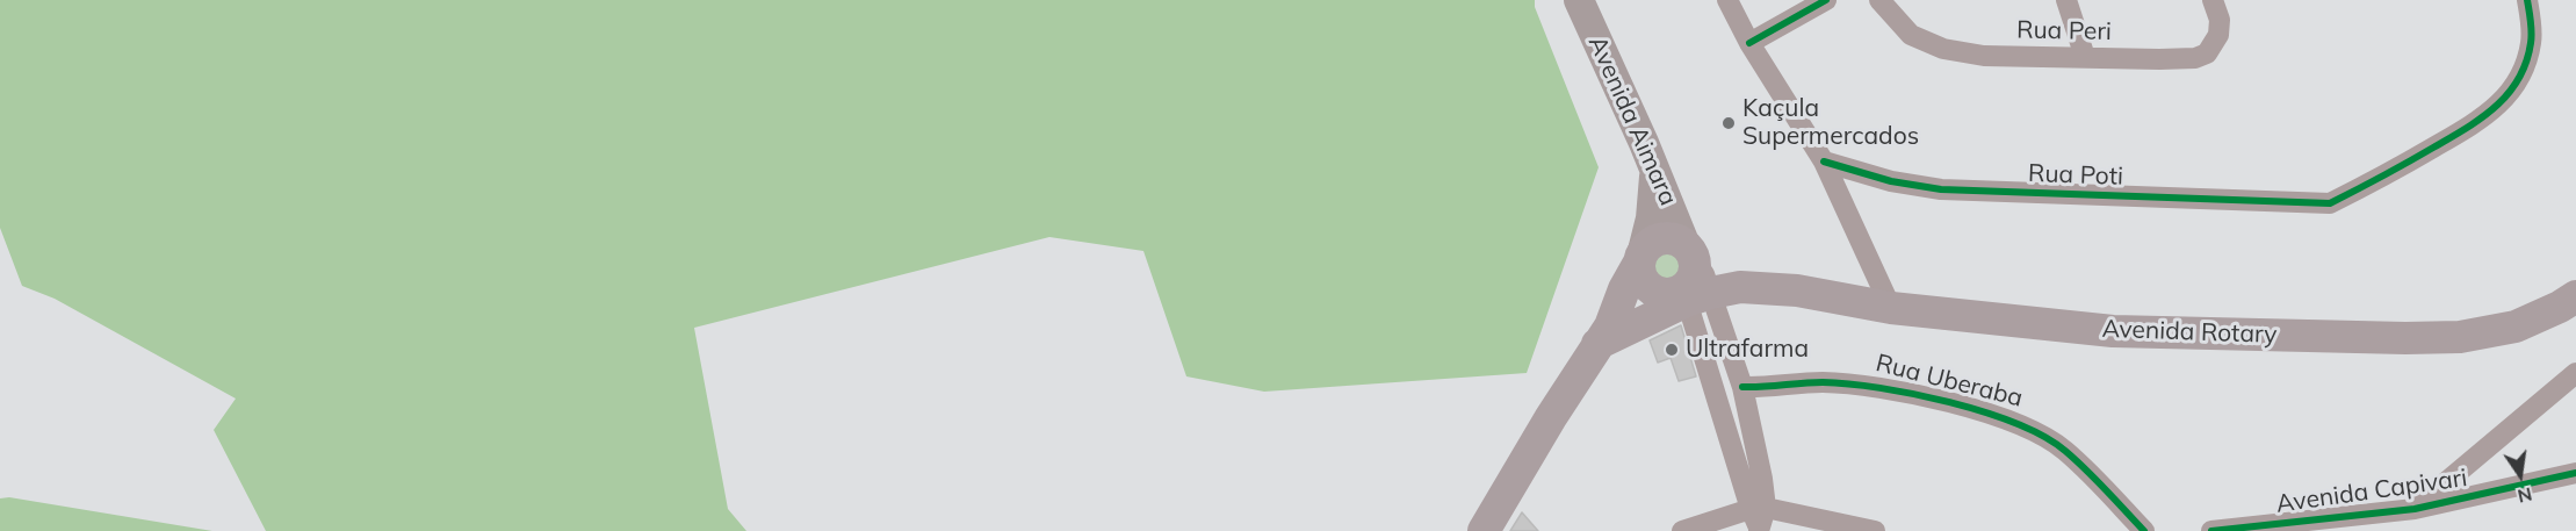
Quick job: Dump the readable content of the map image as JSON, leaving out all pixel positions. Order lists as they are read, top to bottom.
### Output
{
  "streets": {
    "main road": ["Avenida Aimara", "Avenida Rotary"],
    "street": [
      "Rua Peri",
      "Rua Poti",
      "Rua Uberaba",
      "Avenida Capivari"
    ]
  },
  "crossings": [
    ["Avenida Aimara", "Avenida Rotary"]
  ],
  "places": ["Kaçula Supermercados", "Ultrafarma"],
  "north": "bottom"
}
